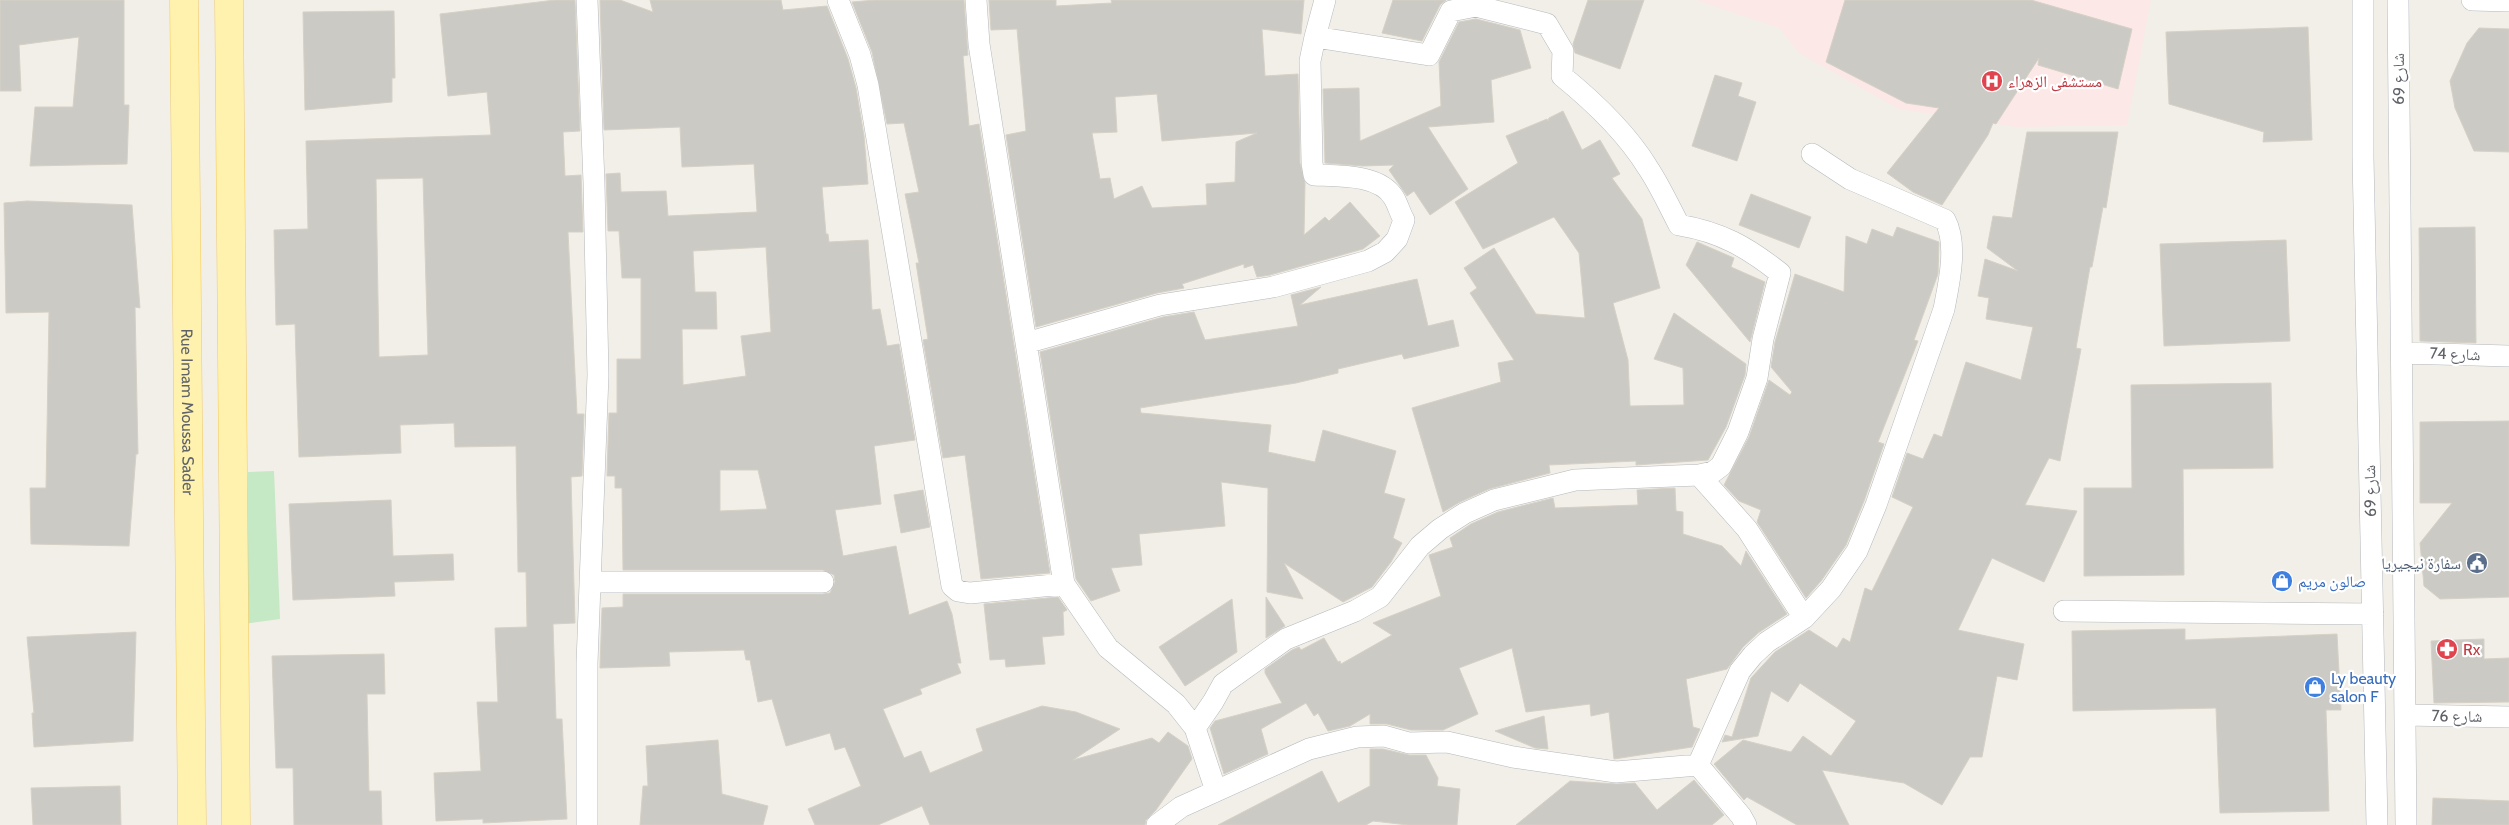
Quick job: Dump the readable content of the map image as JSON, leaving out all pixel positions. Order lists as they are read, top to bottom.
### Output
{
  "streets": {
    "main road": ["Rue Imam Moussa Sader"],
    "street": ["شارع 69", "شارع 74", "شارع 76"]
  },
  "crossings": [
    ["شارع 69", "شارع 74"],
    ["شارع 69", "شارع 76"]
  ],
  "places": {
    "hospital": ["مستشفى الزهراء"],
    "public building": ["سفارة نيجيريا"],
    "shop": ["صالون مريم", "Ly beauty salon F"],
    "pharmacy": ["Rx"]
  }
}
